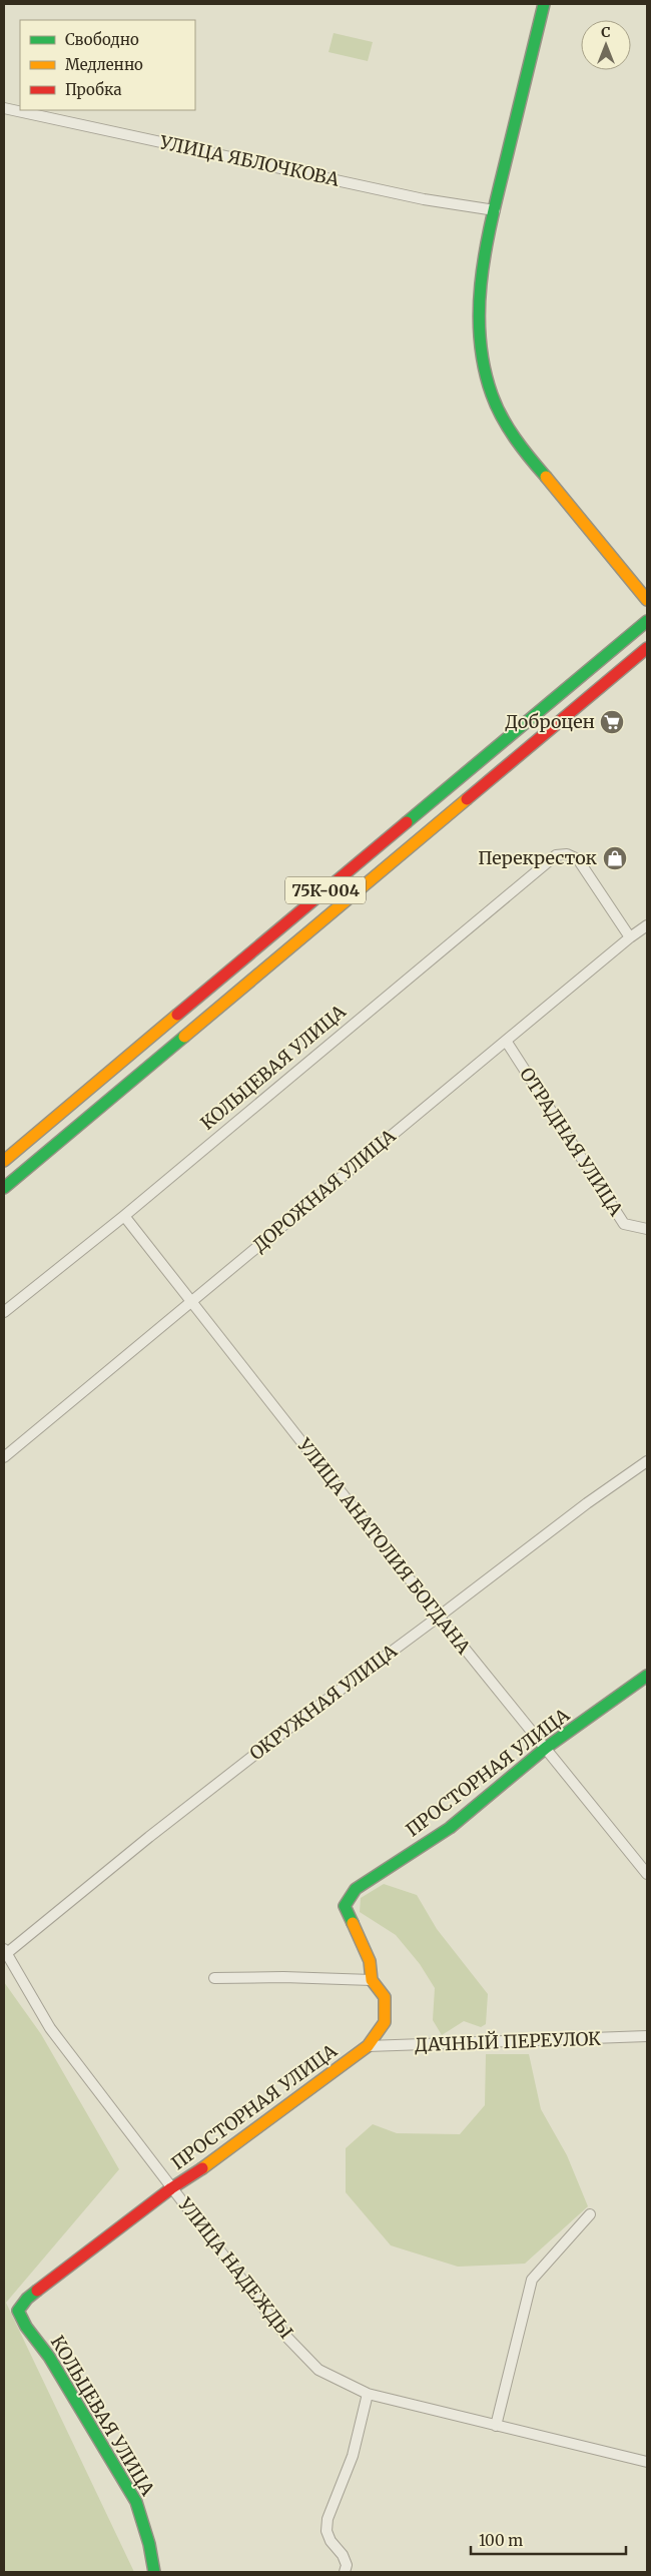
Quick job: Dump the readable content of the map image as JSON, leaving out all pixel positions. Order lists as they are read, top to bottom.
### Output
{
  "streets": {
    "main road": ["75К-004", "КОЛЬЦЕВАЯ УЛИЦА", "ПРОСТОРНАЯ УЛИЦА"],
    "street": [
      "УЛИЦА ЯБЛОЧКОВА",
      "ОТРАДНАЯ УЛИЦА",
      "ДОРОЖНАЯ УЛИЦА",
      "УЛИЦА АНАТОЛИЯ БОГДАНА",
      "ОКРУЖНАЯ УЛИЦА",
      "ДАЧНЫЙ ПЕРЕУЛОК",
      "УЛИЦА НАДЕЖДЫ"
    ]
  },
  "crossings": [
    ["КОЛЬЦЕВАЯ УЛИЦА", "ДОРОЖНАЯ УЛИЦА"],
    ["КОЛЬЦЕВАЯ УЛИЦА", "УЛИЦА АНАТОЛИЯ БОГДАНА"],
    ["КОЛЬЦЕВАЯ УЛИЦА", "ПРОСТОРНАЯ УЛИЦА"],
    ["ОТРАДНАЯ УЛИЦА", "ДОРОЖНАЯ УЛИЦА"],
    ["ДОРОЖНАЯ УЛИЦА", "УЛИЦА АНАТОЛИЯ БОГДАНА"],
    ["УЛИЦА АНАТОЛИЯ БОГДАНА", "ОКРУЖНАЯ УЛИЦА"],
    ["УЛИЦА АНАТОЛИЯ БОГДАНА", "ПРОСТОРНАЯ УЛИЦА"],
    ["ОКРУЖНАЯ УЛИЦА", "УЛИЦА НАДЕЖДЫ"],
    ["ПРОСТОРНАЯ УЛИЦА", "ДАЧНЫЙ ПЕРЕУЛОК"],
    ["ПРОСТОРНАЯ УЛИЦА", "УЛИЦА НАДЕЖДЫ"]
  ],
  "places": {
    "supermarket": ["Доброцен"],
    "shop": ["Перекресток"]
  },
  "legend": ["Свободно", "Медленно", "Пробка"],
  "scale_bar": "100 m",
  "north": "top"
}
